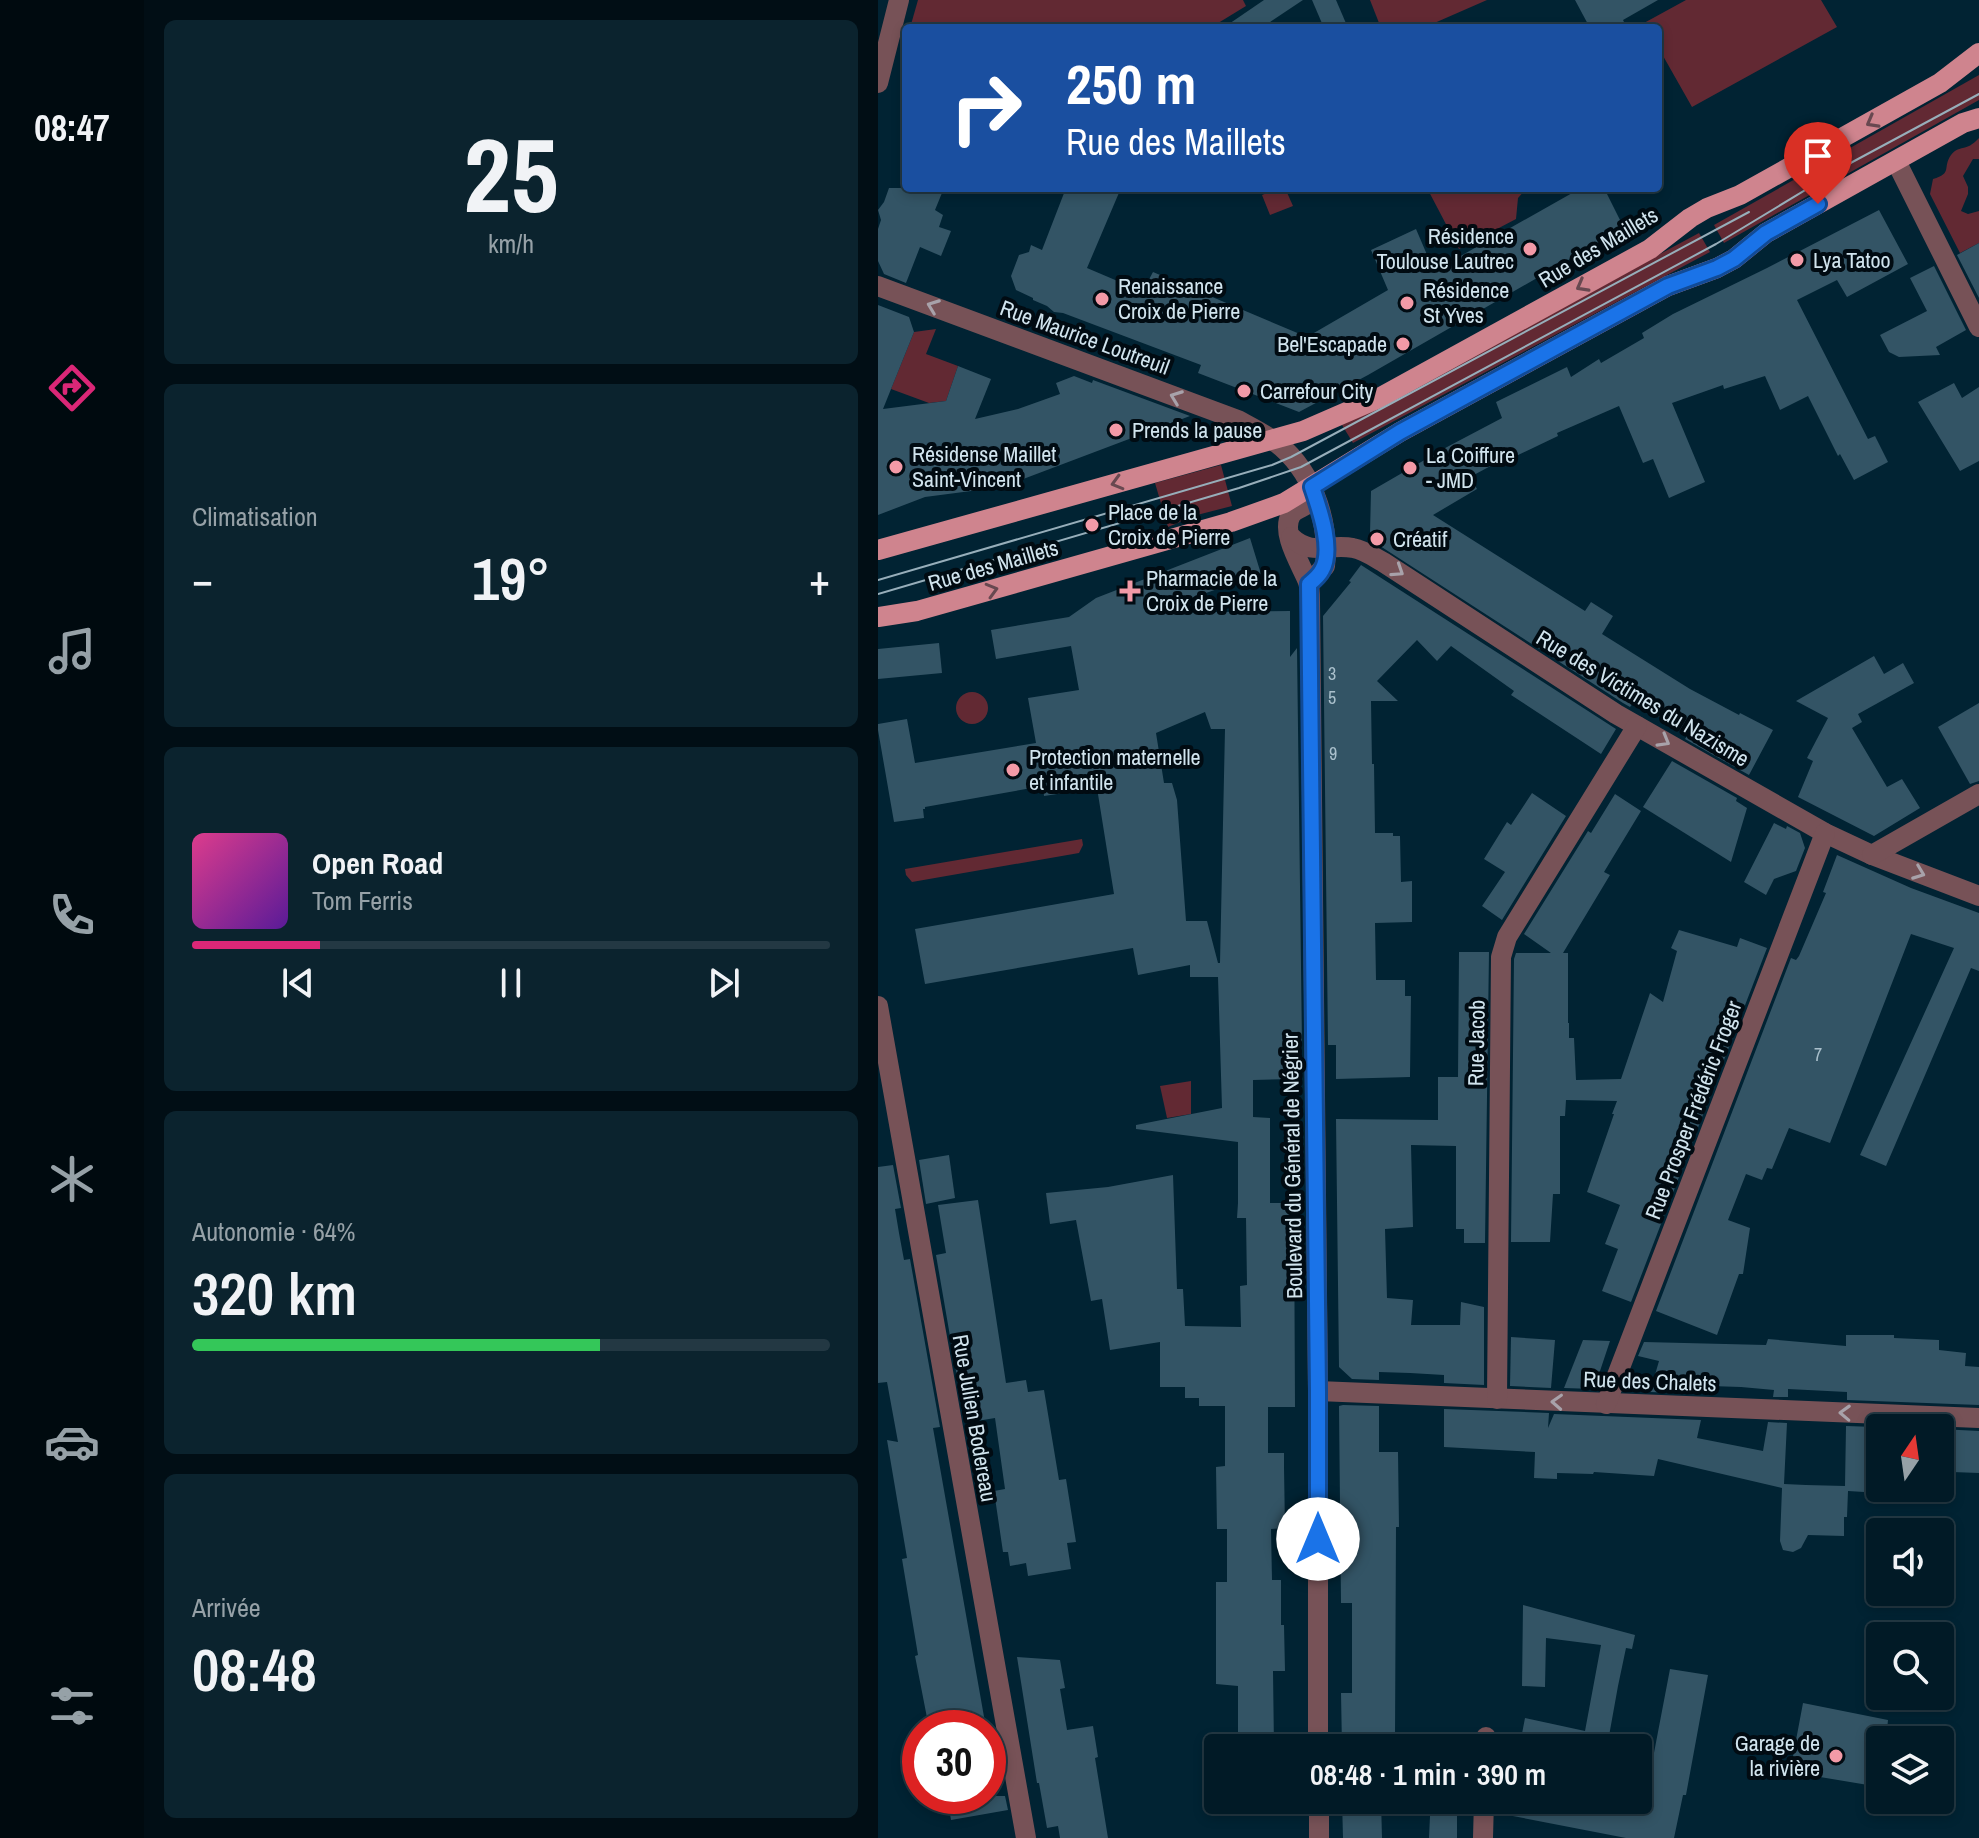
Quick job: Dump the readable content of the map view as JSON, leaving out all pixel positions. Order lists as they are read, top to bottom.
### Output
{
  "streets": {
    "main road": ["Rue des Maillets"],
    "street": [
      "Rue Maurice Loutreuil",
      "Rue des Victimes du Nazisme",
      "Rue Jacob",
      "Rue Prosper Frédéric Froger",
      "Boulevard du Général de Négrier",
      "Rue des Chalets",
      "Rue Julien Bodereau"
    ]
  },
  "crossings": [
    ["Rue des Maillets", "Rue Maurice Loutreuil"],
    ["Rue des Victimes du Nazisme", "Rue Jacob"],
    ["Rue des Victimes du Nazisme", "Rue Prosper Frédéric Froger"],
    ["Rue des Victimes du Nazisme", "Boulevard du Général de Négrier"],
    ["Rue Jacob", "Rue des Chalets"],
    ["Rue Prosper Frédéric Froger", "Rue des Chalets"],
    ["Boulevard du Général de Négrier", "Rue des Chalets"]
  ],
  "one_way": ["Rue Maurice Loutreuil", "Rue des Victimes du Nazisme", "Rue des Chalets"],
  "places": {
    "other": [
      "Résidence Toulouse Lautrec",
      "Lya Tatoo",
      "Renaissance Croix de Pierre",
      "Résidence St Yves",
      "Bel'Escapade",
      "Carrefour City",
      "Prends la pause",
      "Résidense Maillet Saint-Vincent",
      "La Coiffure - JMD",
      "Place de la Croix de Pierre",
      "Créatif",
      "Protection maternelle et infantile",
      "Garage de la rivière"
    ],
    "health": ["Pharmacie de la Croix de Pierre"]
  },
  "house_numbers": [
    "3",
    "5",
    "9",
    "7"
  ],
  "north": "top",
  "page": {
    "tabs": "08:47",
    "tile": [
      ["25", "km/h"],
      "Climatisation",
      ["Autonomie · 64%", "320 km"],
      ["Arrivée", "08:48"]
    ],
    "turn": ["250 m", "Rue des Maillets"],
    "heat": ["−", "19°", "+"],
    "song": ["Open Road", "Tom Ferris"],
    "limit": "30",
    "trip": "08:48 · 1 min · 390 m"
  }
}
